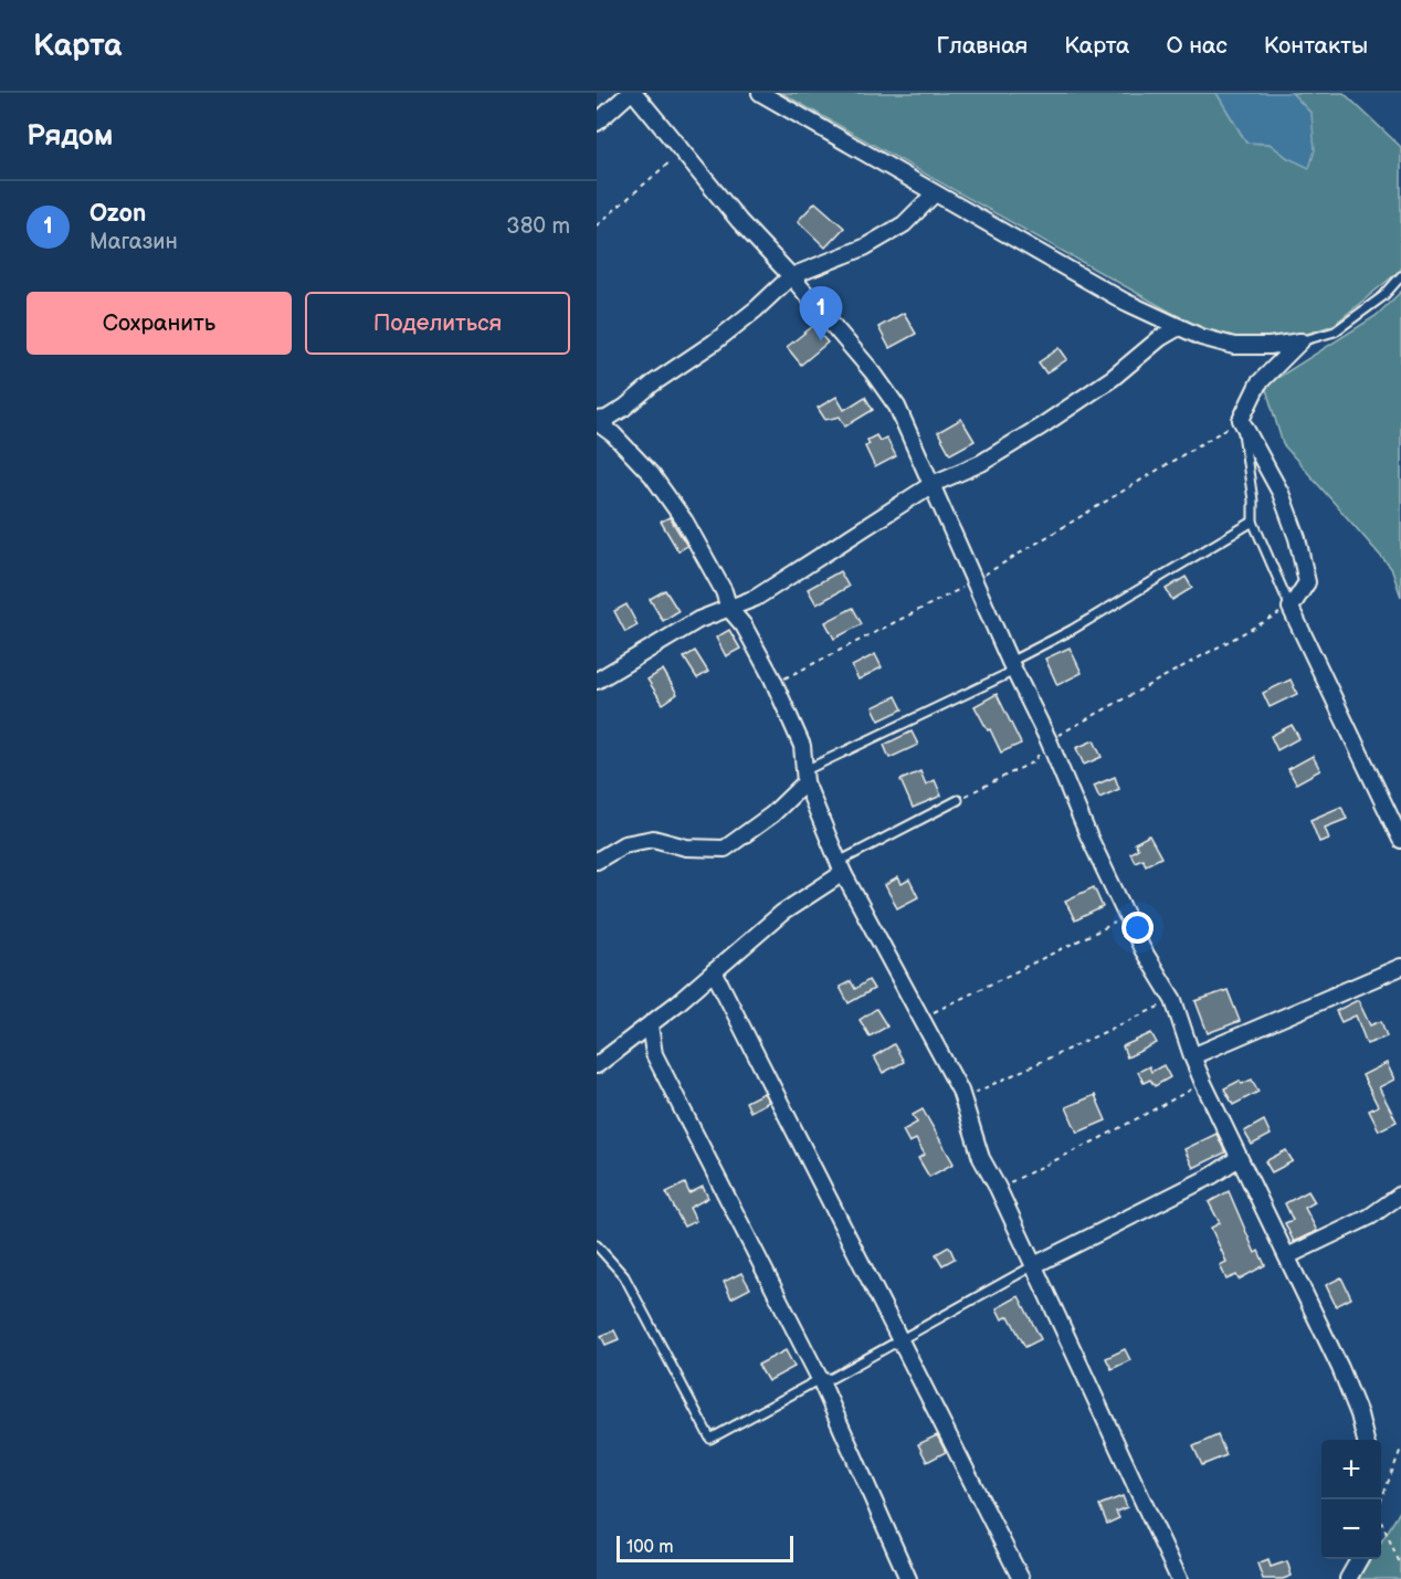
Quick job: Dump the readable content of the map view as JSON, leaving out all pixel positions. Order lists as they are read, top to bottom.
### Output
{
  "scale_bar": "100 m",
  "page": {
    "header": "Карта",
    "nav": [
      "Главная",
      "Карта",
      "О нас",
      "Контакты"
    ],
    "heading": "Рядом",
    "list": [
      {
        "mark": "1",
        "name": "Ozon",
        "note": "Магазин",
        "value": "380 m"
      }
    ],
    "buttons": ["Сохранить", "Поделиться"],
    "pins": "1",
    "map_buttons": ["+", "−"],
    "scale": "100 m"
  }
}
